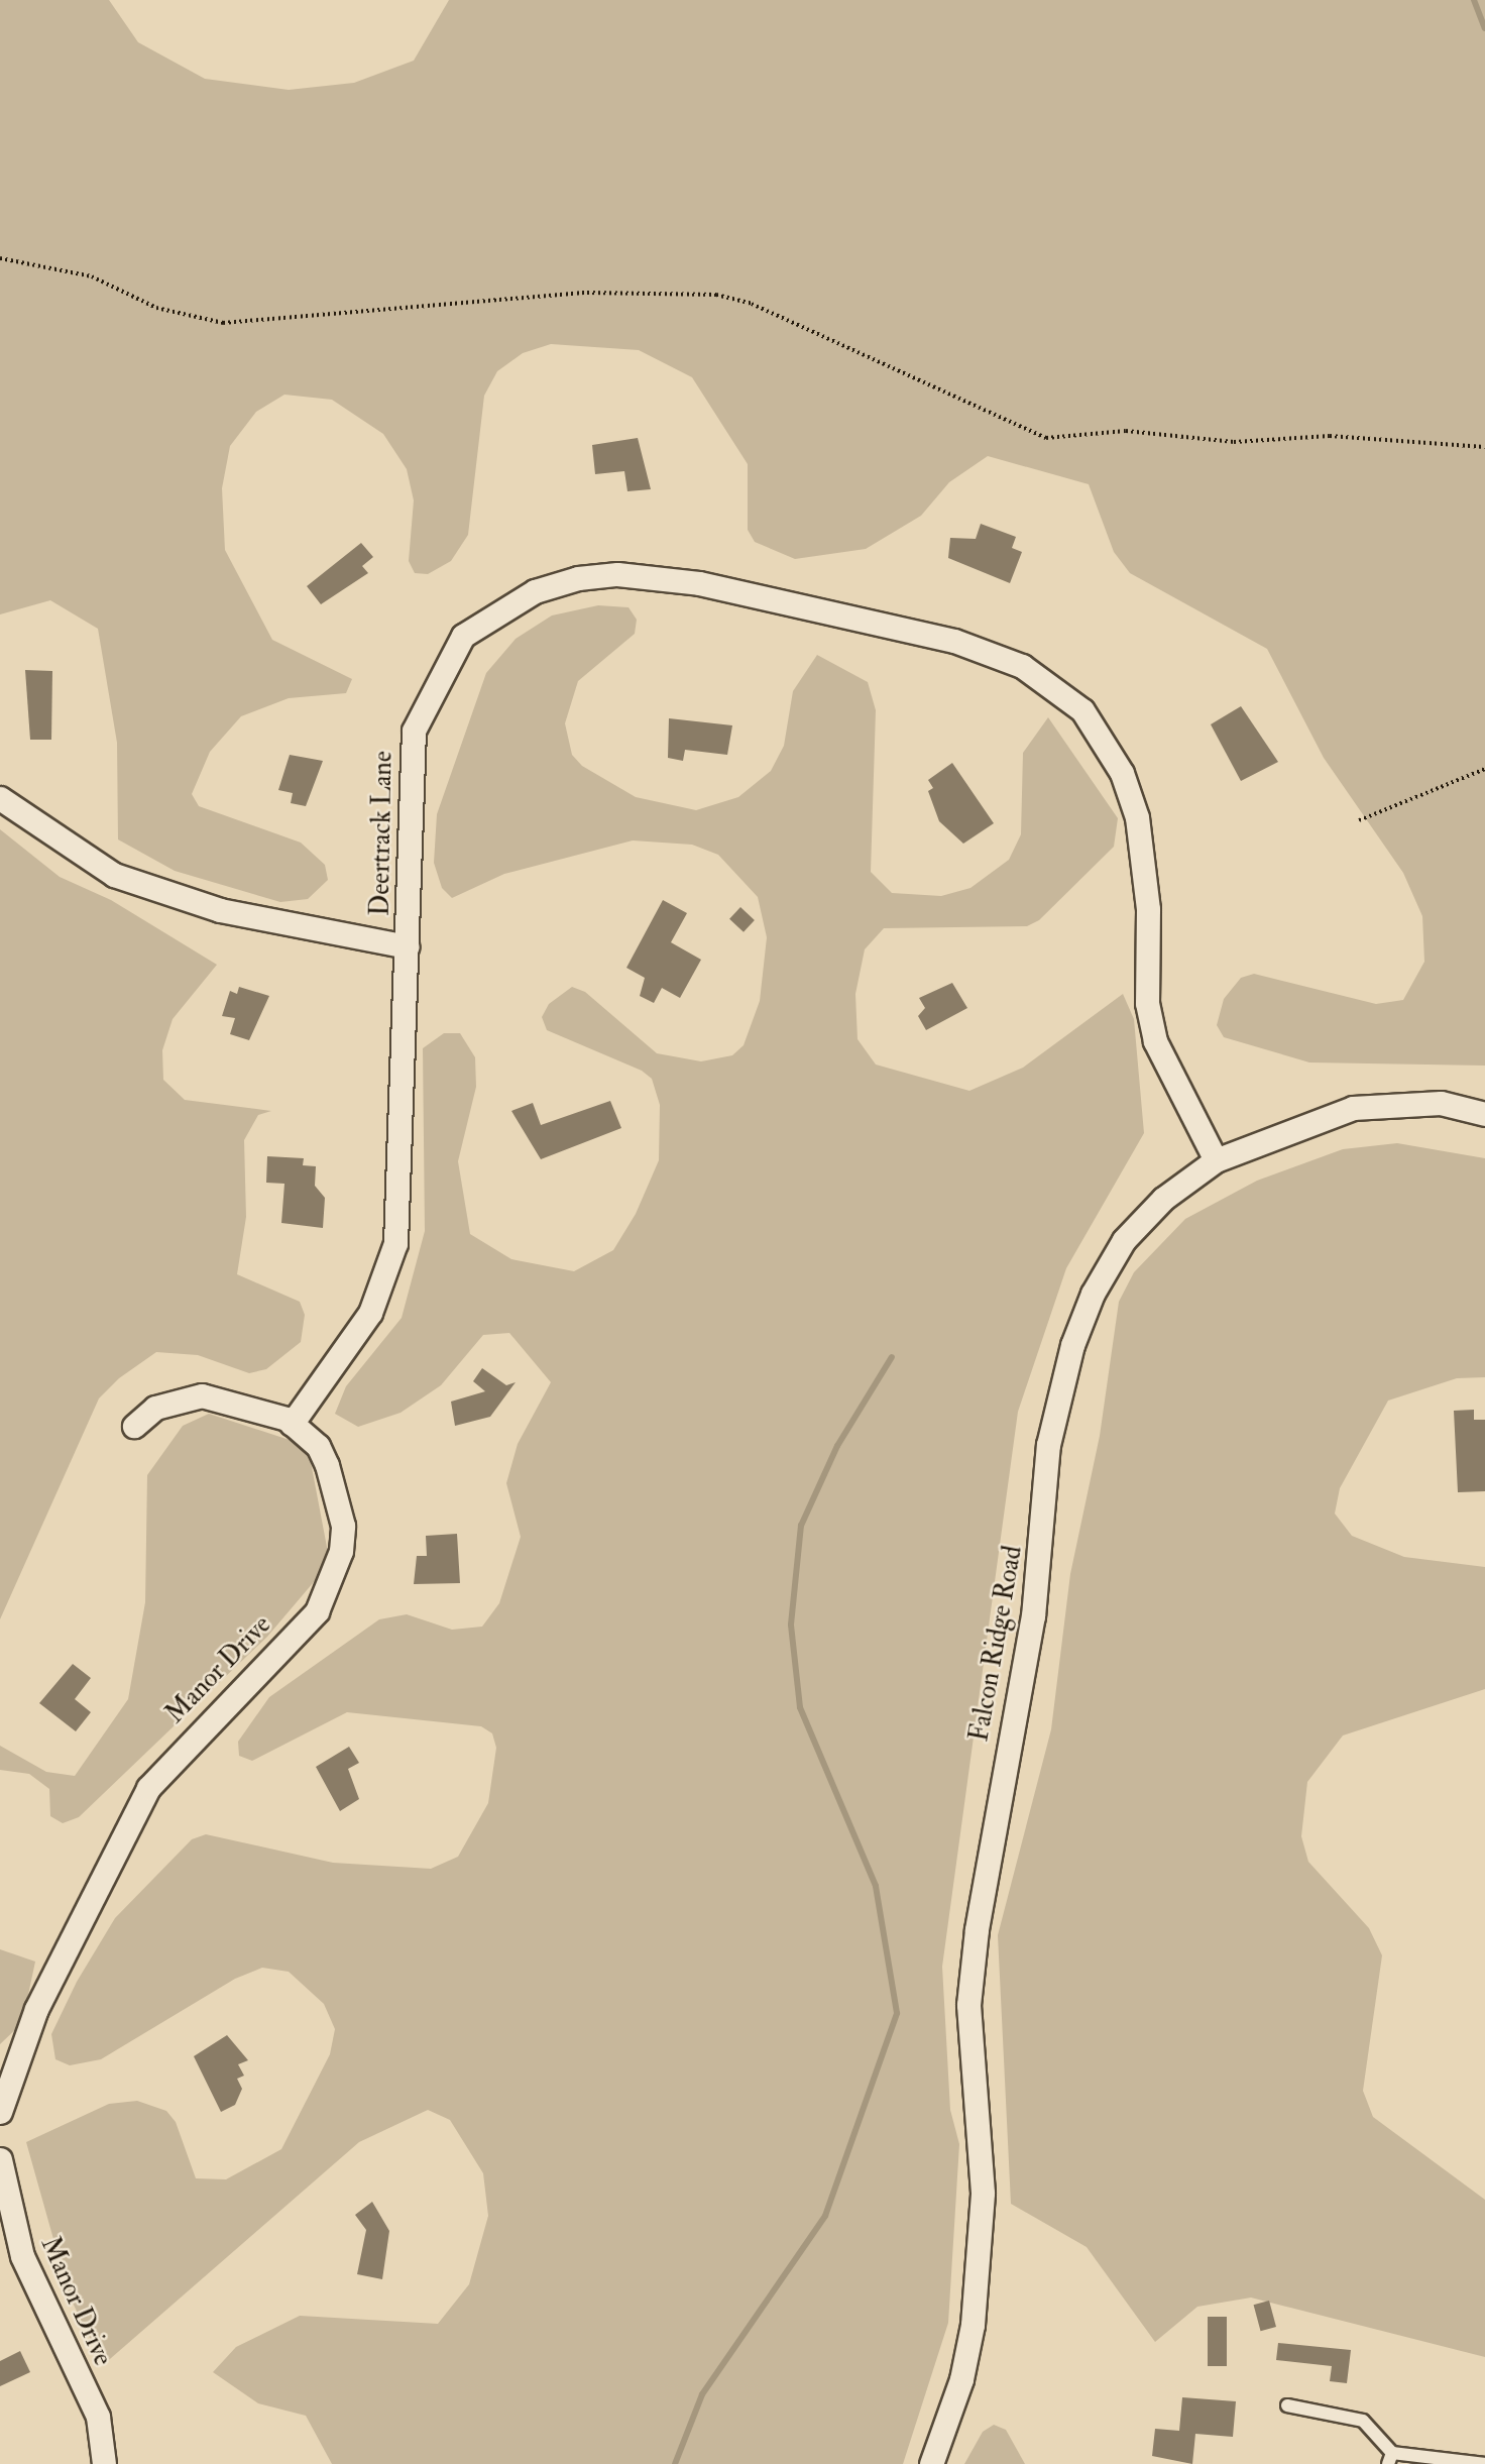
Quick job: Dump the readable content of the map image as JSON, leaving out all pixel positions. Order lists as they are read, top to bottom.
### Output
{
  "streets": {
    "street": ["Deertrack Lane", "Falcon Ridge Road", "Manor Drive"]
  },
  "crossings": [
    ["Deertrack Lane", "Falcon Ridge Road"],
    ["Deertrack Lane", "Manor Drive"]
  ]
}
